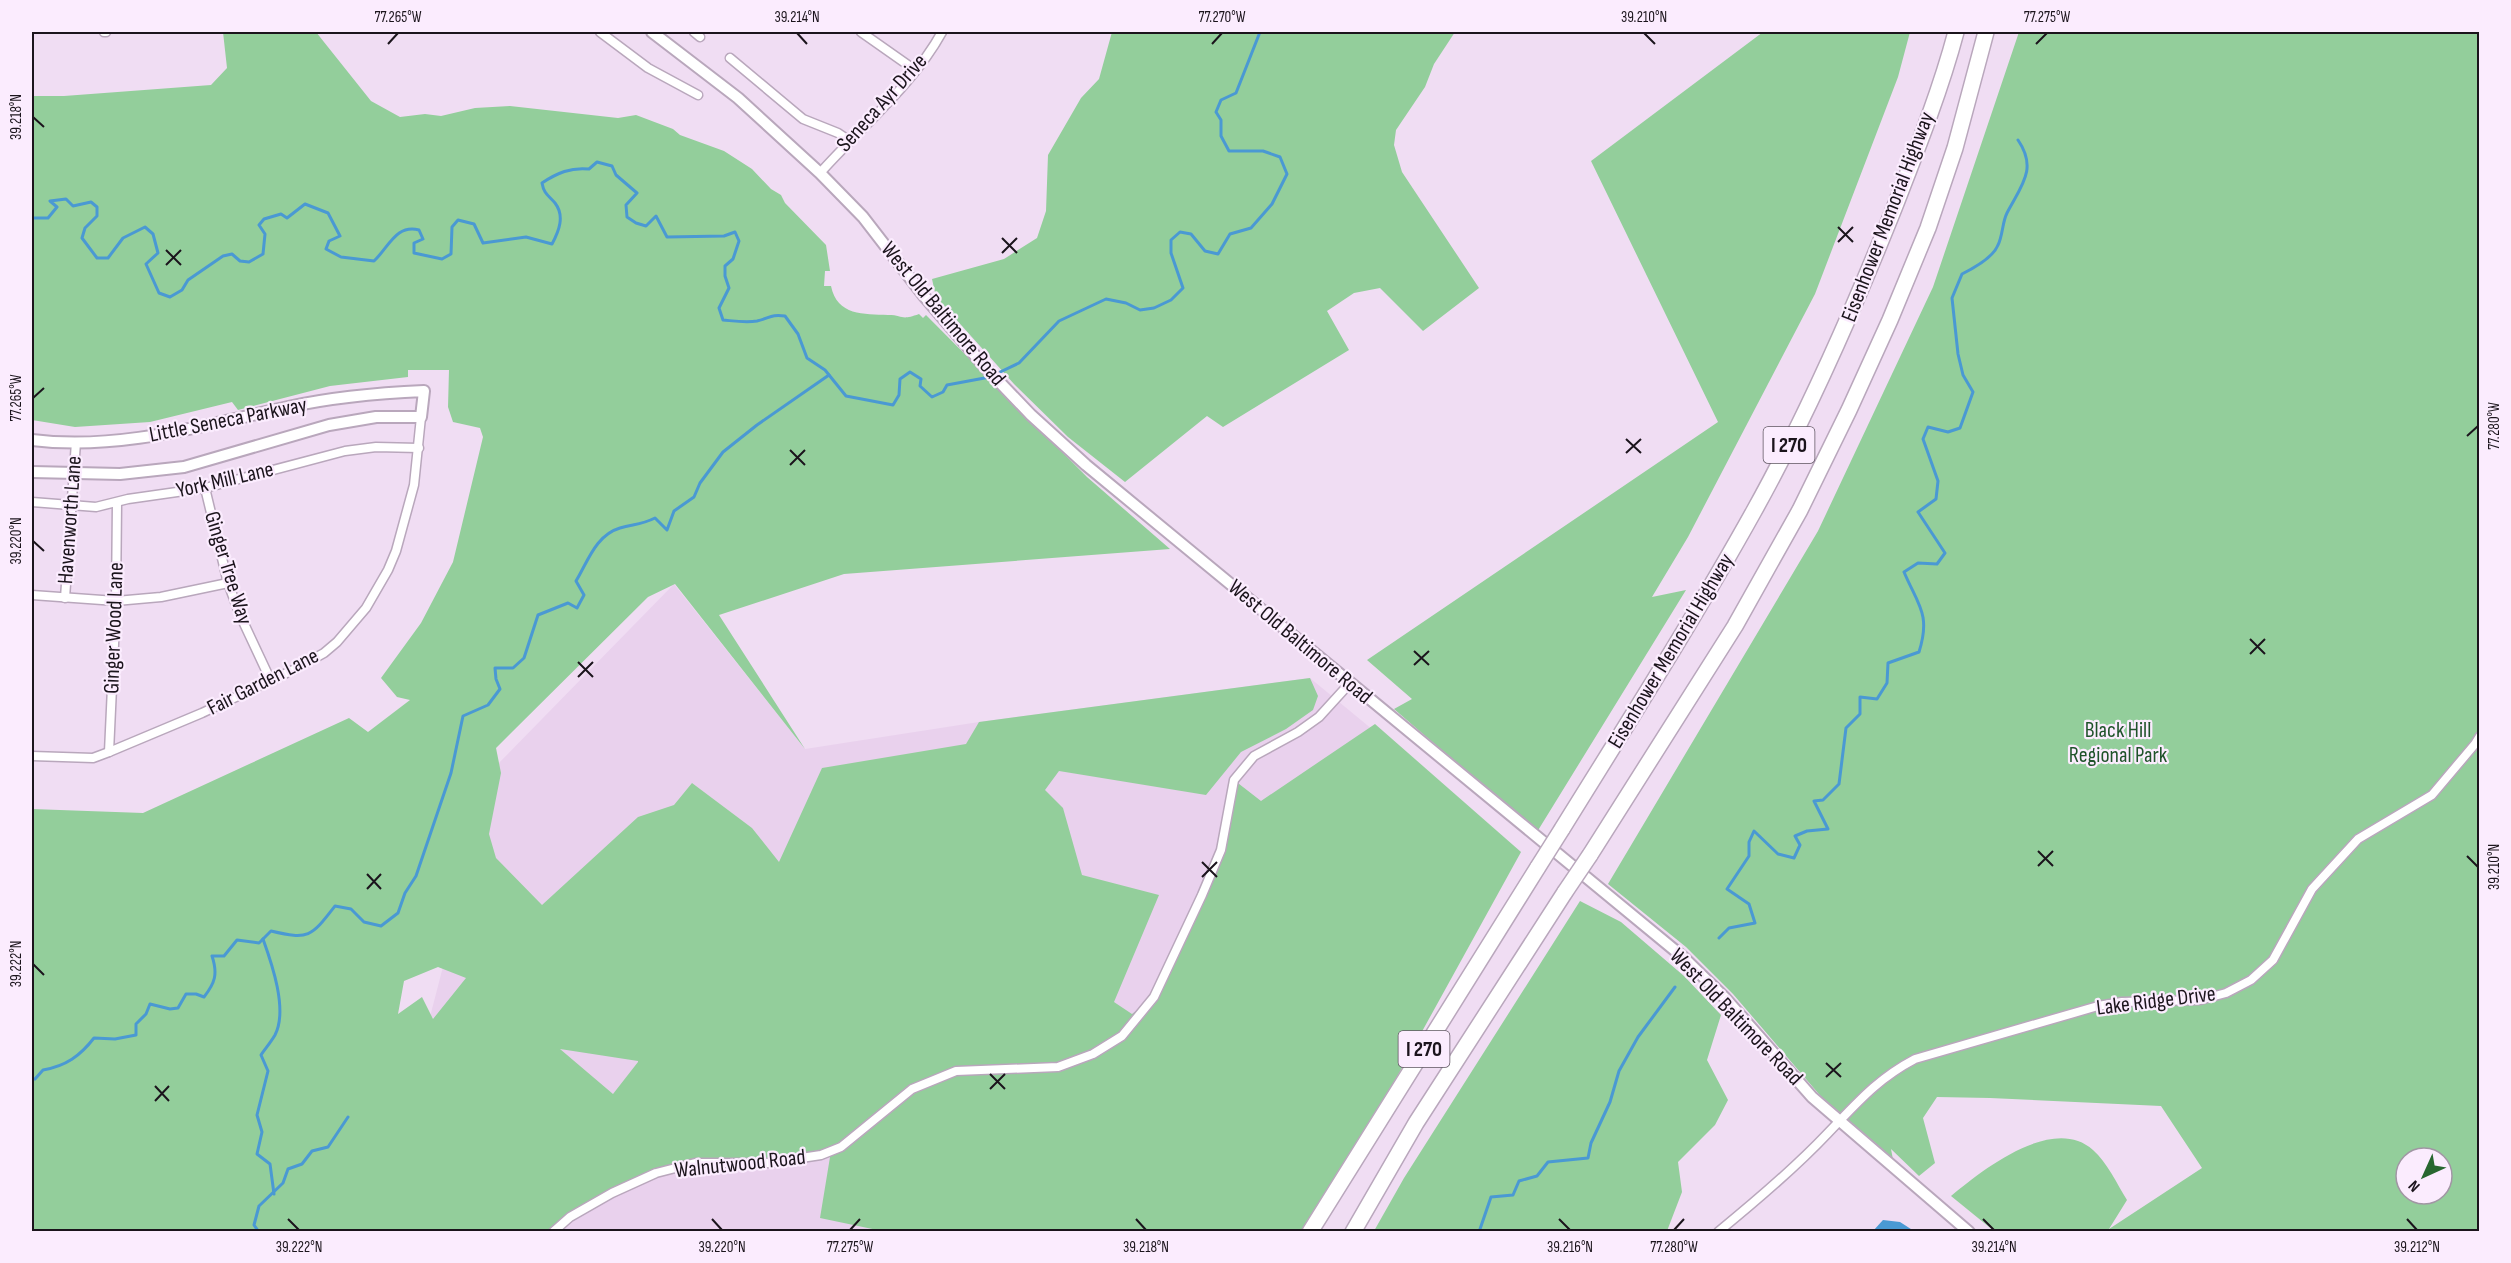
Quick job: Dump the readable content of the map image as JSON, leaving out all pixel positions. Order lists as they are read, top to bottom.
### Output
{
  "streets": {
    "highway": ["Eisenhower Memorial Highway", "I 270"],
    "street": [
      "Seneca Ayr Drive",
      "West Old Baltimore Road",
      "Little Seneca Parkway",
      "York Mill Lane",
      "Havenworth Lane",
      "Ginger Tree Way",
      "Ginger Wood Lane",
      "Fair Garden Lane",
      "Lake Ridge Drive",
      "Walnutwood Road"
    ]
  },
  "crossings": [
    ["Seneca Ayr Drive", "West Old Baltimore Road"],
    ["West Old Baltimore Road", "Lake Ridge Drive"],
    ["West Old Baltimore Road", "Walnutwood Road"],
    ["Little Seneca Parkway", "Havenworth Lane"],
    ["Little Seneca Parkway", "Fair Garden Lane"],
    ["York Mill Lane", "Havenworth Lane"],
    ["York Mill Lane", "Ginger Tree Way"],
    ["York Mill Lane", "Ginger Wood Lane"],
    ["York Mill Lane", "Fair Garden Lane"],
    ["Ginger Tree Way", "Fair Garden Lane"],
    ["Ginger Wood Lane", "Fair Garden Lane"]
  ],
  "parks": ["Black Hill Regional Park"],
  "north": "bottom left",
  "coordinates": [
    "77.265°W",
    "39.214°N",
    "77.270°W",
    "39.210°N",
    "77.275°W",
    "39.218°N",
    "77.280°W",
    "39.220°N",
    "39.222°N",
    "39.216°N",
    "39.212°N"
  ]
}
